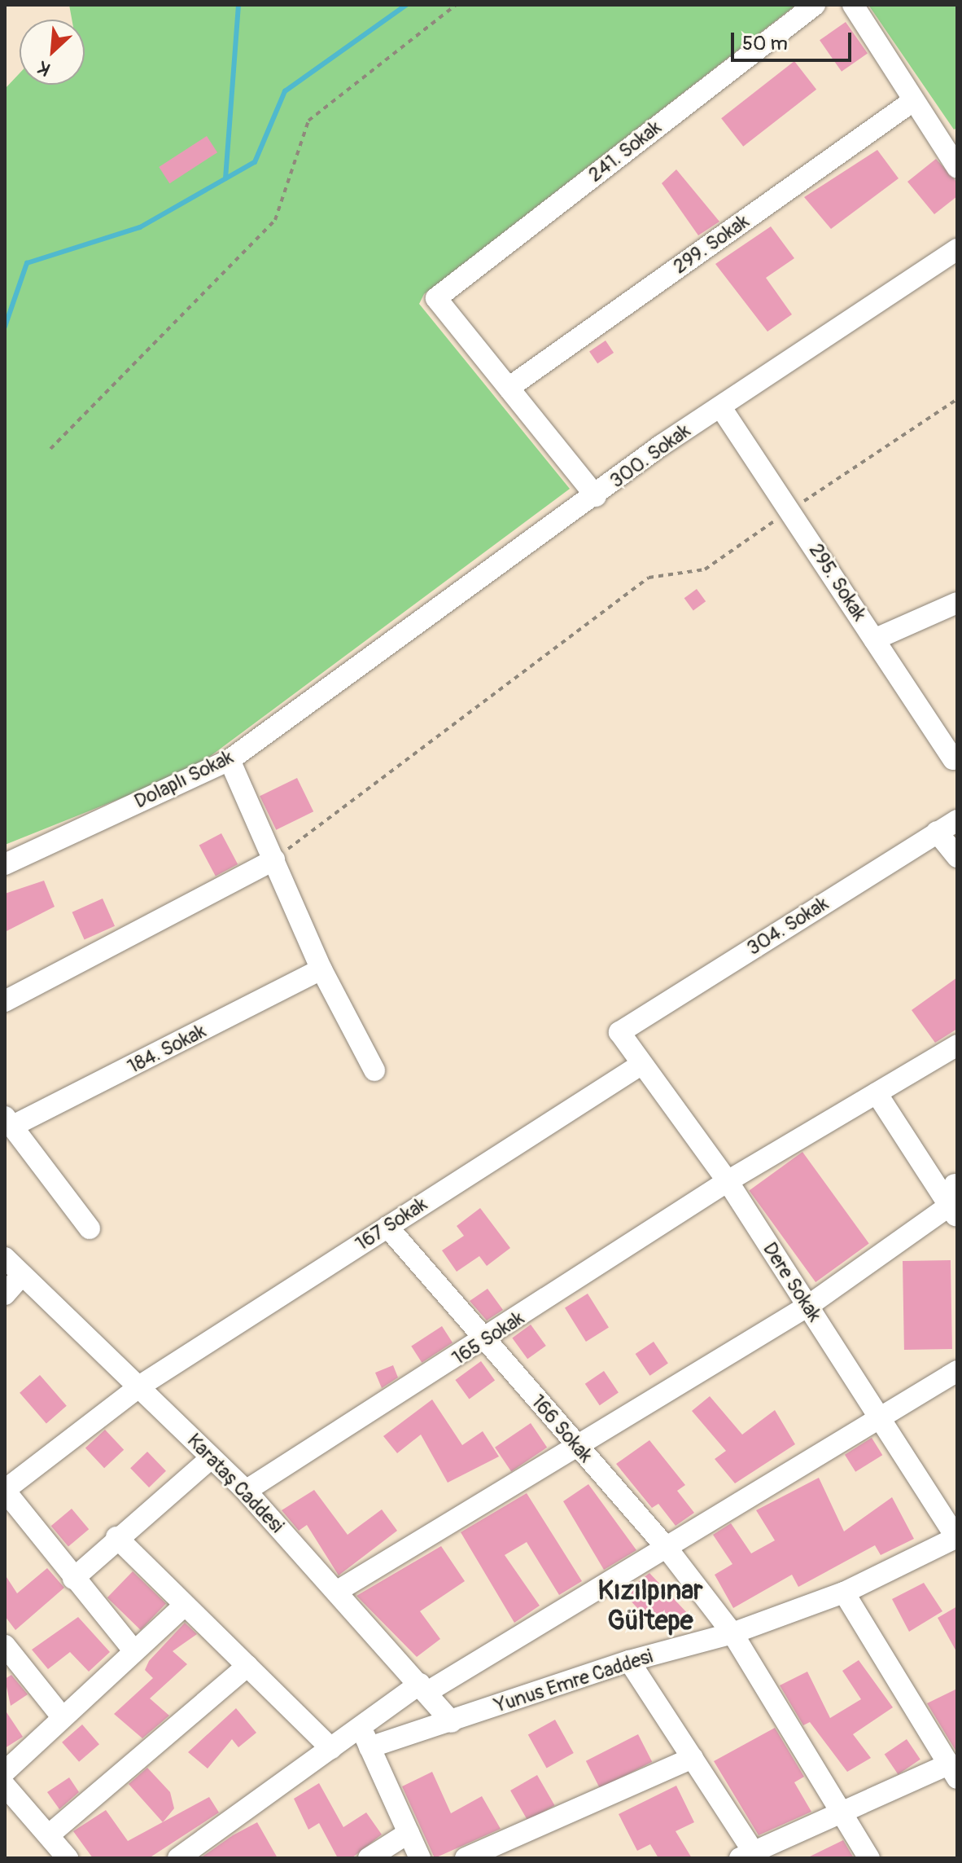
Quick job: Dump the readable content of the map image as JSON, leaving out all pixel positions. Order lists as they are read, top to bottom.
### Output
{
  "streets": {
    "street": [
      "241. Sokak",
      "299. Sokak",
      "300. Sokak",
      "295. Sokak",
      "Dolaplı Sokak",
      "304. Sokak",
      "184. Sokak",
      "167 Sokak",
      "Dere Sokak",
      "165 Sokak",
      "166 Sokak",
      "Karataş Caddesi",
      "Yunus Emre Caddesi"
    ]
  },
  "crossings": [
    ["241. Sokak", "299. Sokak"],
    ["300. Sokak", "295. Sokak"],
    ["300. Sokak", "Dolaplı Sokak"],
    ["304. Sokak", "Dere Sokak"],
    ["167 Sokak", "Dere Sokak"],
    ["167 Sokak", "166 Sokak"],
    ["167 Sokak", "Karataş Caddesi"],
    ["Dere Sokak", "165 Sokak"],
    ["Dere Sokak", "Yunus Emre Caddesi"],
    ["165 Sokak", "166 Sokak"],
    ["165 Sokak", "Karataş Caddesi"],
    ["166 Sokak", "Yunus Emre Caddesi"],
    ["Karataş Caddesi", "Yunus Emre Caddesi"]
  ],
  "districts": ["Kızılpınar Gültepe"],
  "scale_bar": "50 m",
  "north": "bottom left"
}
